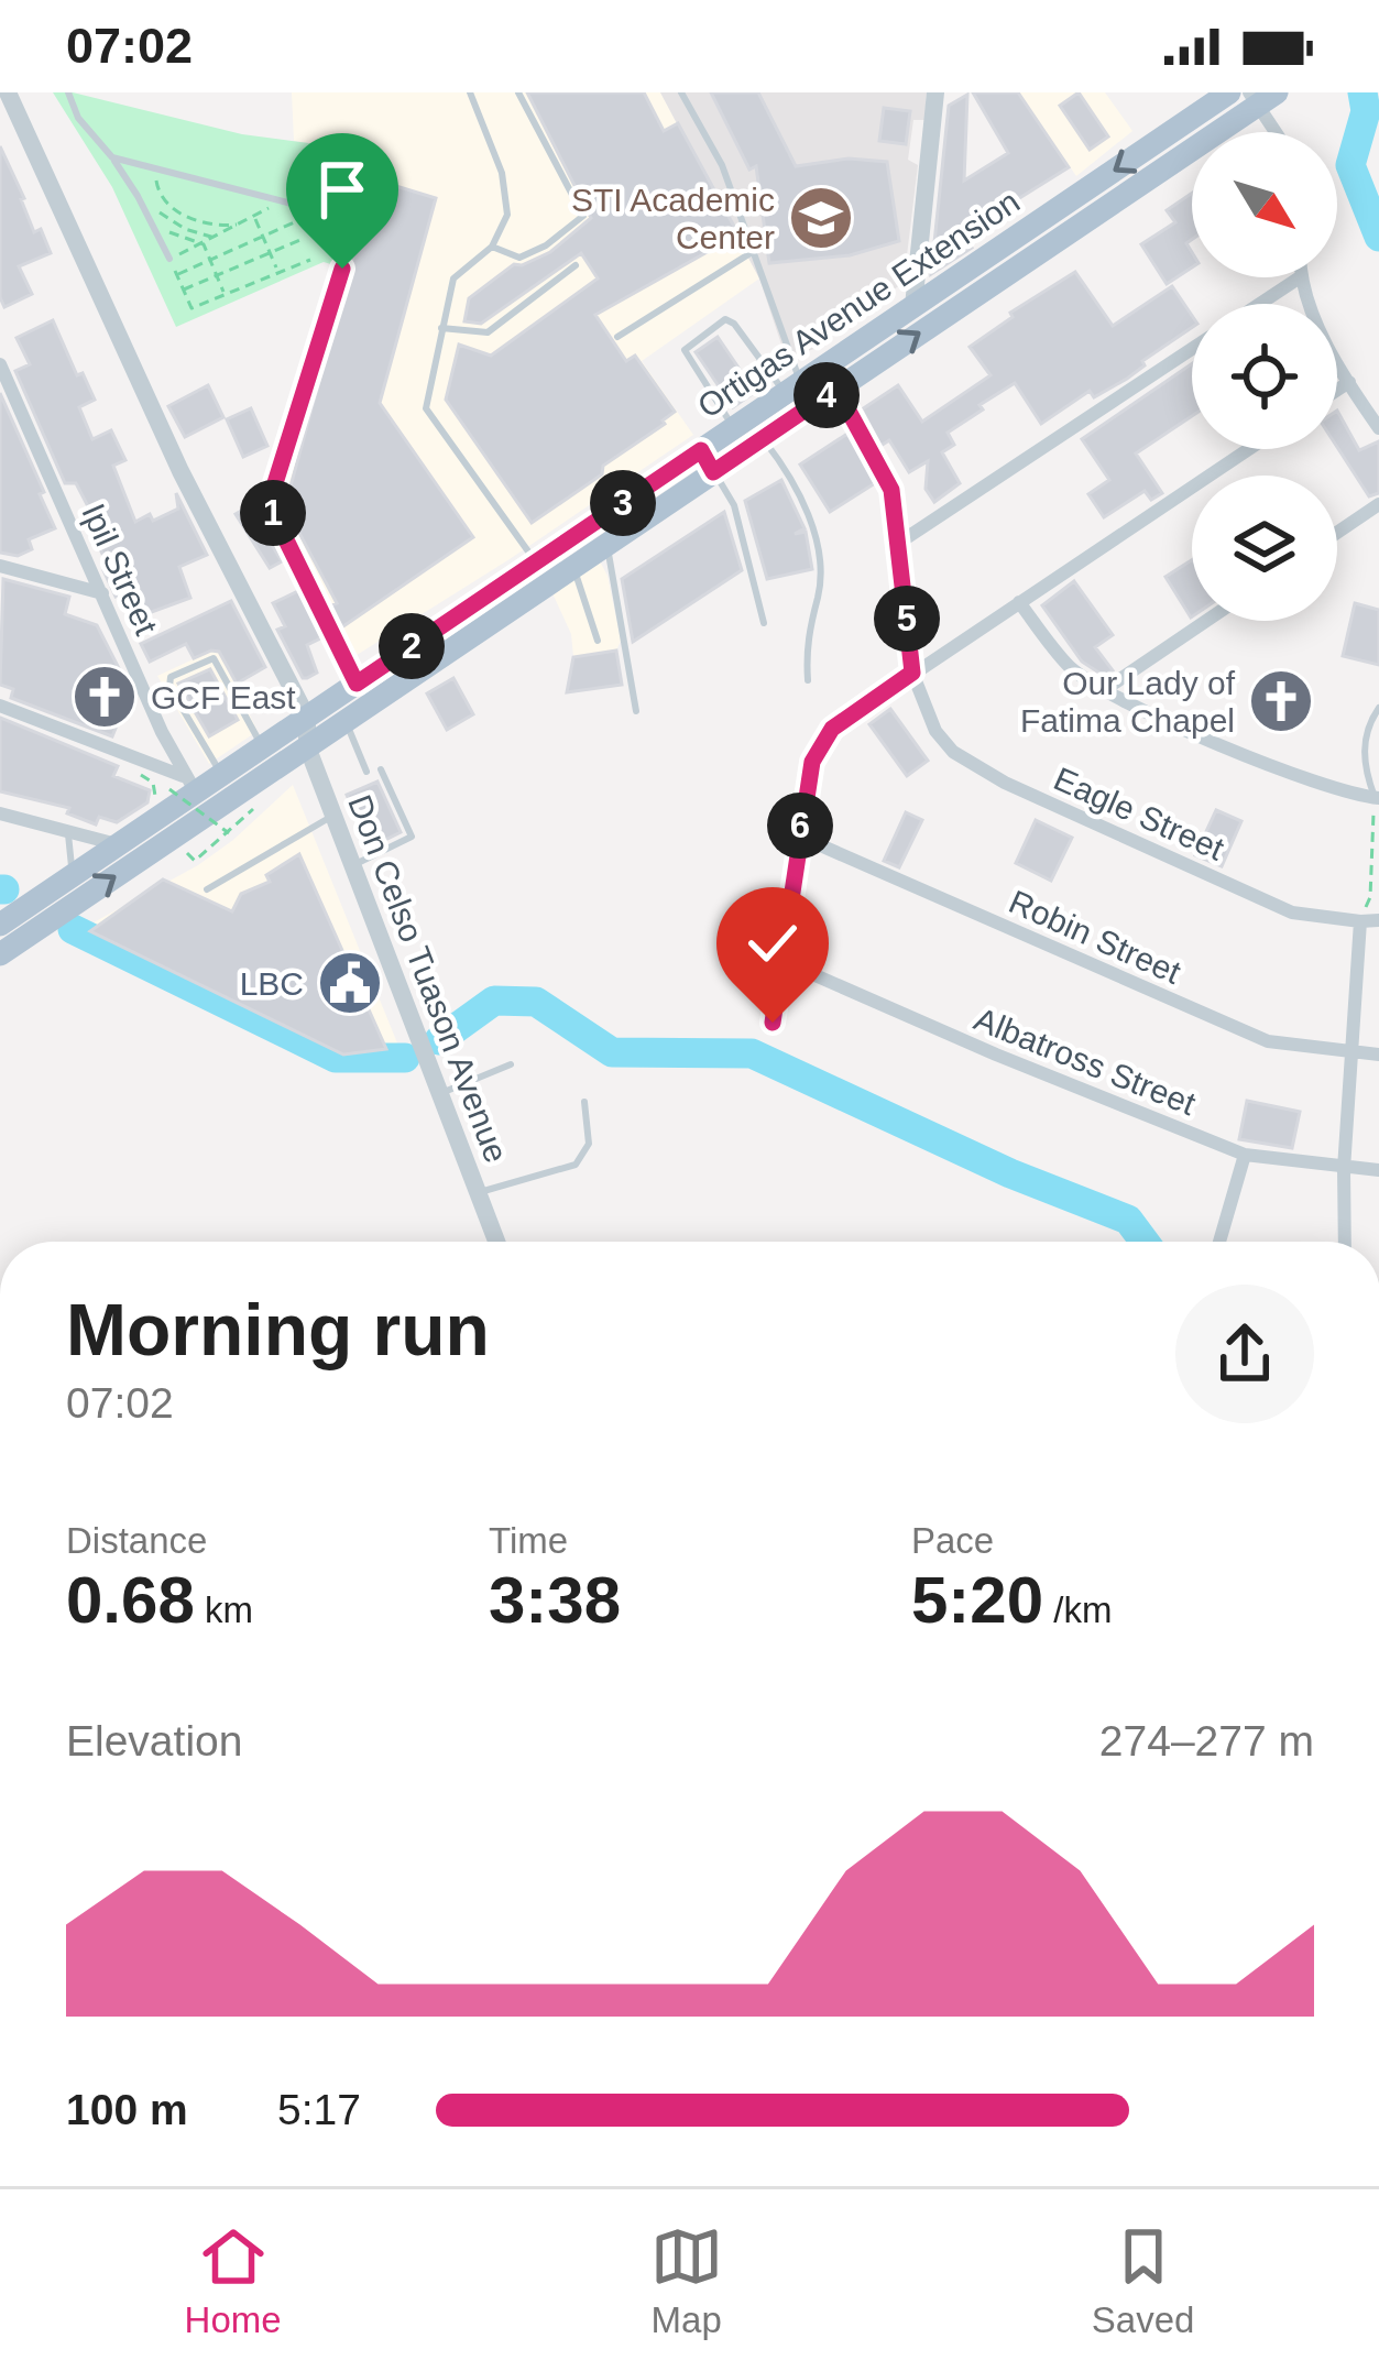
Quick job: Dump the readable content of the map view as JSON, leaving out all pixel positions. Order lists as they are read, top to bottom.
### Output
{
  "streets": {
    "main road": ["Ortigas Avenue Extension"],
    "street": [
      "Ipil Street",
      "Eagle Street",
      "Robin Street",
      "Don Celso Tuason Avenue",
      "Albatross Street"
    ]
  },
  "crossings": [
    ["Ortigas Avenue Extension", "Ipil Street"],
    ["Ortigas Avenue Extension", "Eagle Street"],
    ["Ortigas Avenue Extension", "Don Celso Tuason Avenue"]
  ],
  "places": {
    "school or university": ["STI Academic Center"],
    "church": ["GCF East", "Our Lady of Fatima Chapel"],
    "public building": ["LBC"]
  },
  "north": "bottom right",
  "page": {
    "status": "07:02",
    "pins": [
      "4",
      "3",
      "1",
      "5",
      "2",
      "6"
    ],
    "heading": ["Morning run", "07:02"],
    "stats": [
      ["Distance", "0.68 km"],
      ["Time", "3:38"],
      ["Pace", "5:20 /km"]
    ],
    "chart": ["Elevation", "274–277 m"],
    "list": [
      {
        "name": "100 m",
        "note": "5:17"
      }
    ],
    "tabs": ["Home", "Map", "Saved"]
  }
}
